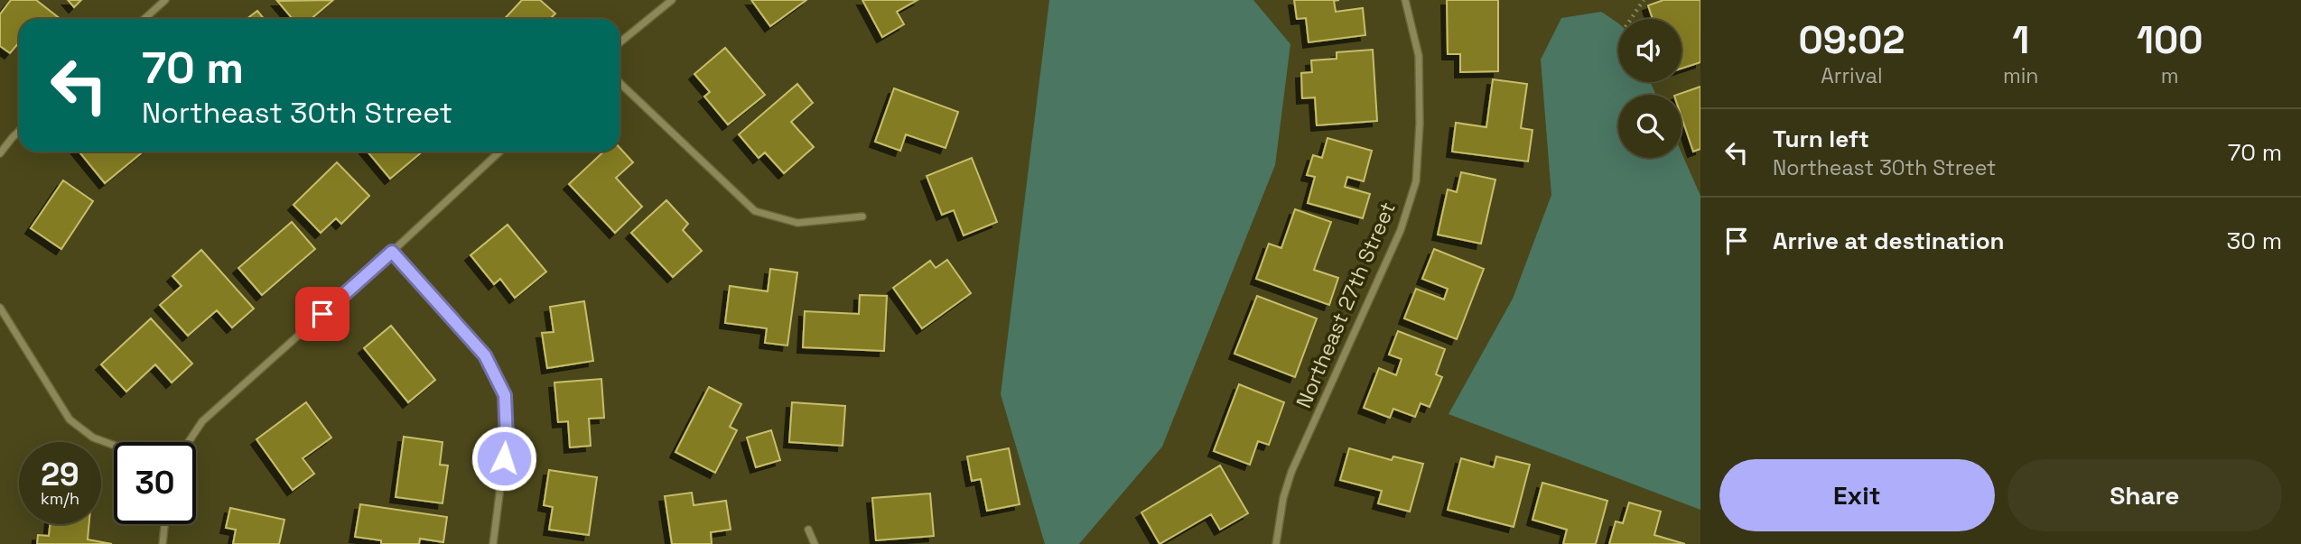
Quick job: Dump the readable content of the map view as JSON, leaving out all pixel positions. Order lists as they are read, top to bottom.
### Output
{
  "streets": {
    "street": ["Northeast 27th Street"]
  },
  "page": {
    "eta": [
      "09:02",
      "Arrival",
      "1",
      "min",
      "100",
      "m"
    ],
    "turn": ["70 m", "Northeast 30th Street"],
    "list": [
      {
        "name": "Turn left",
        "note": "Northeast 30th Street",
        "value": "70 m"
      },
      {
        "name": "Arrive at destination",
        "value": "30 m"
      }
    ],
    "speed": "29 km/h",
    "limit": "30",
    "buttons": ["Exit", "Share"]
  }
}
